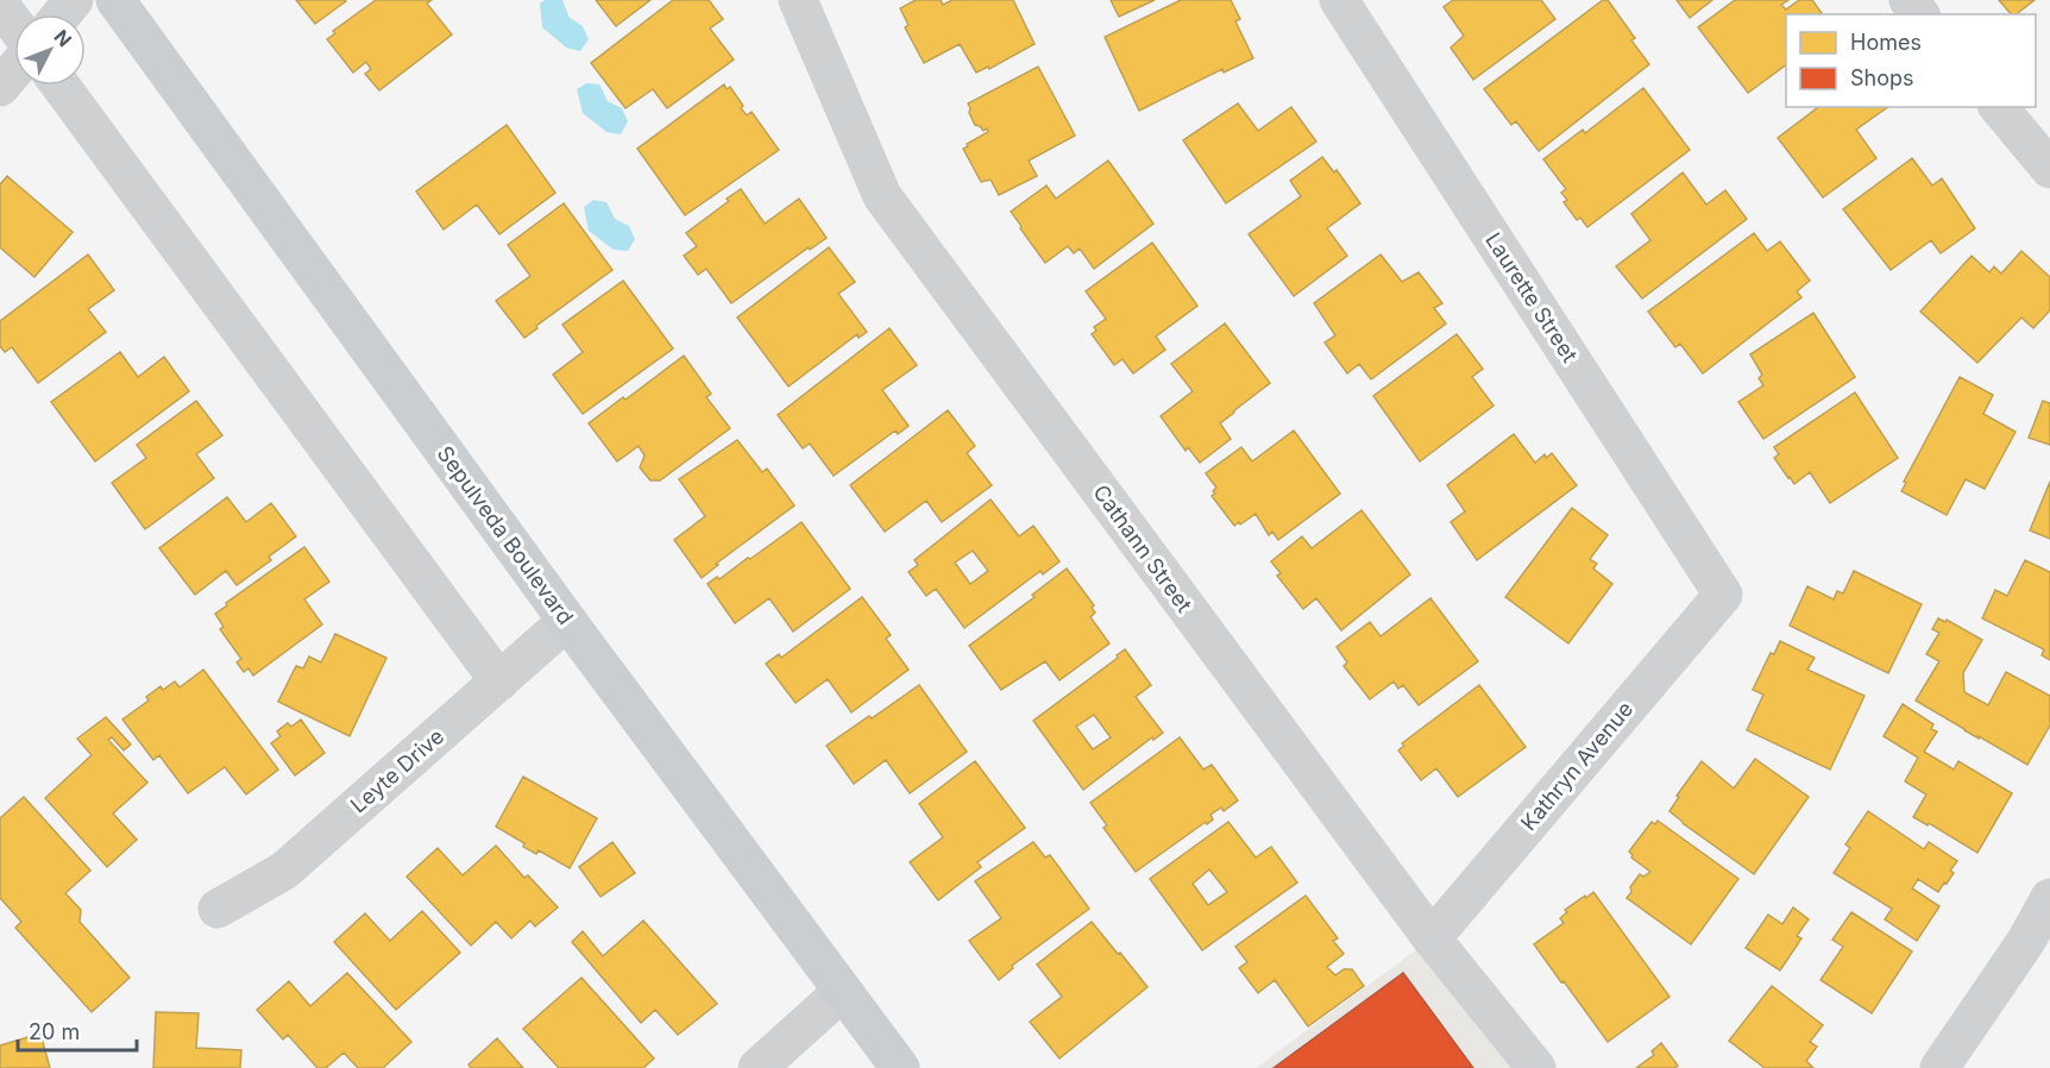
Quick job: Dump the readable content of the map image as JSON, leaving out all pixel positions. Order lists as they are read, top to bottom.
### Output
{
  "streets": {
    "main road": ["Sepulveda Boulevard"],
    "street": [
      "Laurette Street",
      "Cathann Street",
      "Kathryn Avenue",
      "Leyte Drive"
    ]
  },
  "crossings": [
    ["Laurette Street", "Kathryn Avenue"],
    ["Sepulveda Boulevard", "Leyte Drive"],
    ["Cathann Street", "Kathryn Avenue"]
  ],
  "legend": ["Homes", "Shops"],
  "scale_bar": "20 m",
  "north": "top right"
}
